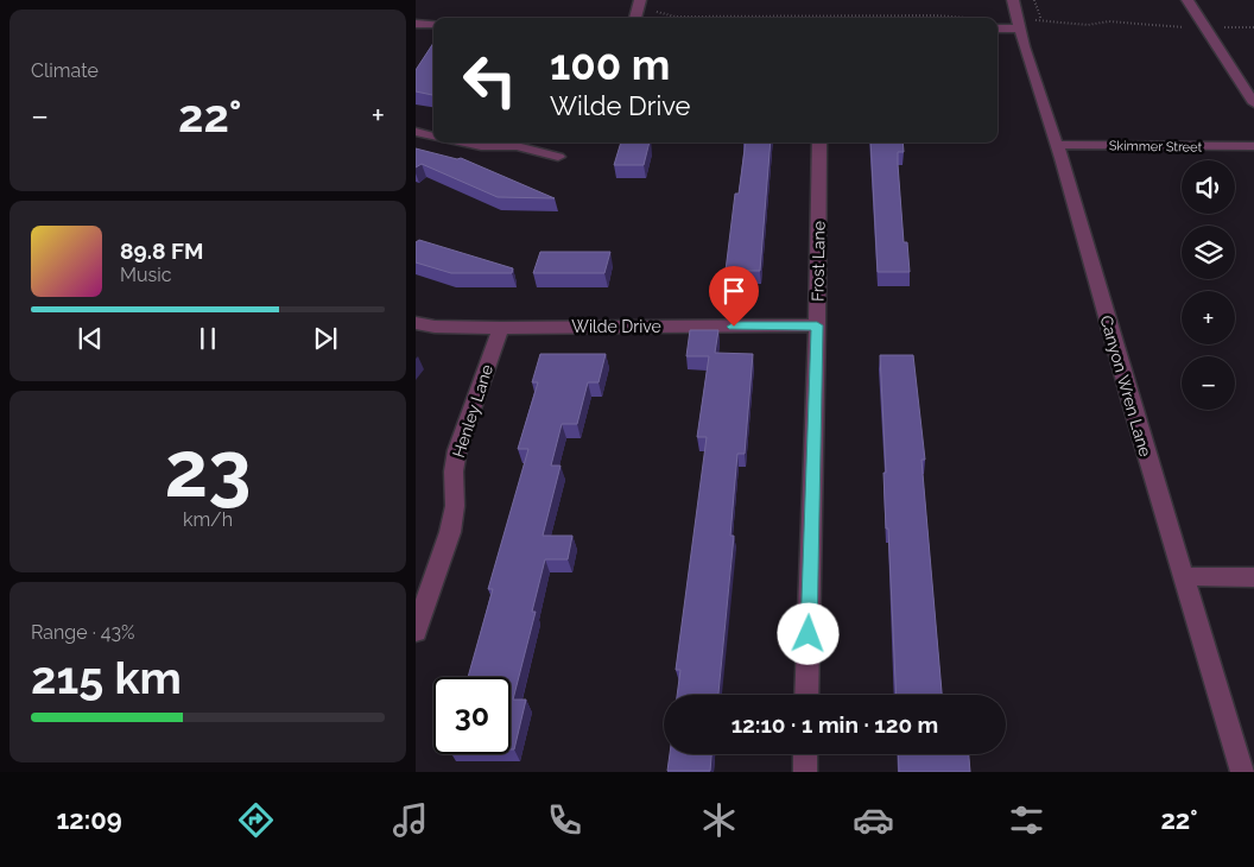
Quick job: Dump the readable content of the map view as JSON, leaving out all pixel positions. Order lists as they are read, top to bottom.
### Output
{
  "streets": {
    "street": [
      "Skimmer Street",
      "Frost Lane",
      "Wilde Drive",
      "Canyon Wren Lane",
      "Henley Lane"
    ]
  },
  "crossings": [
    ["Skimmer Street", "Canyon Wren Lane"],
    ["Frost Lane", "Wilde Drive"],
    ["Wilde Drive", "Henley Lane"]
  ],
  "page": {
    "tile": [
      "Climate",
      ["23", "km/h"],
      ["Range · 43%", "215 km"]
    ],
    "turn": ["100 m", "Wilde Drive"],
    "heat": ["−", "22°", "+"],
    "map_buttons": ["+", "−"],
    "song": ["89.8 FM", "Music"],
    "limit": "30",
    "trip": "12:10 · 1 min · 120 m",
    "tabs": ["12:09", "22°"]
  }
}
